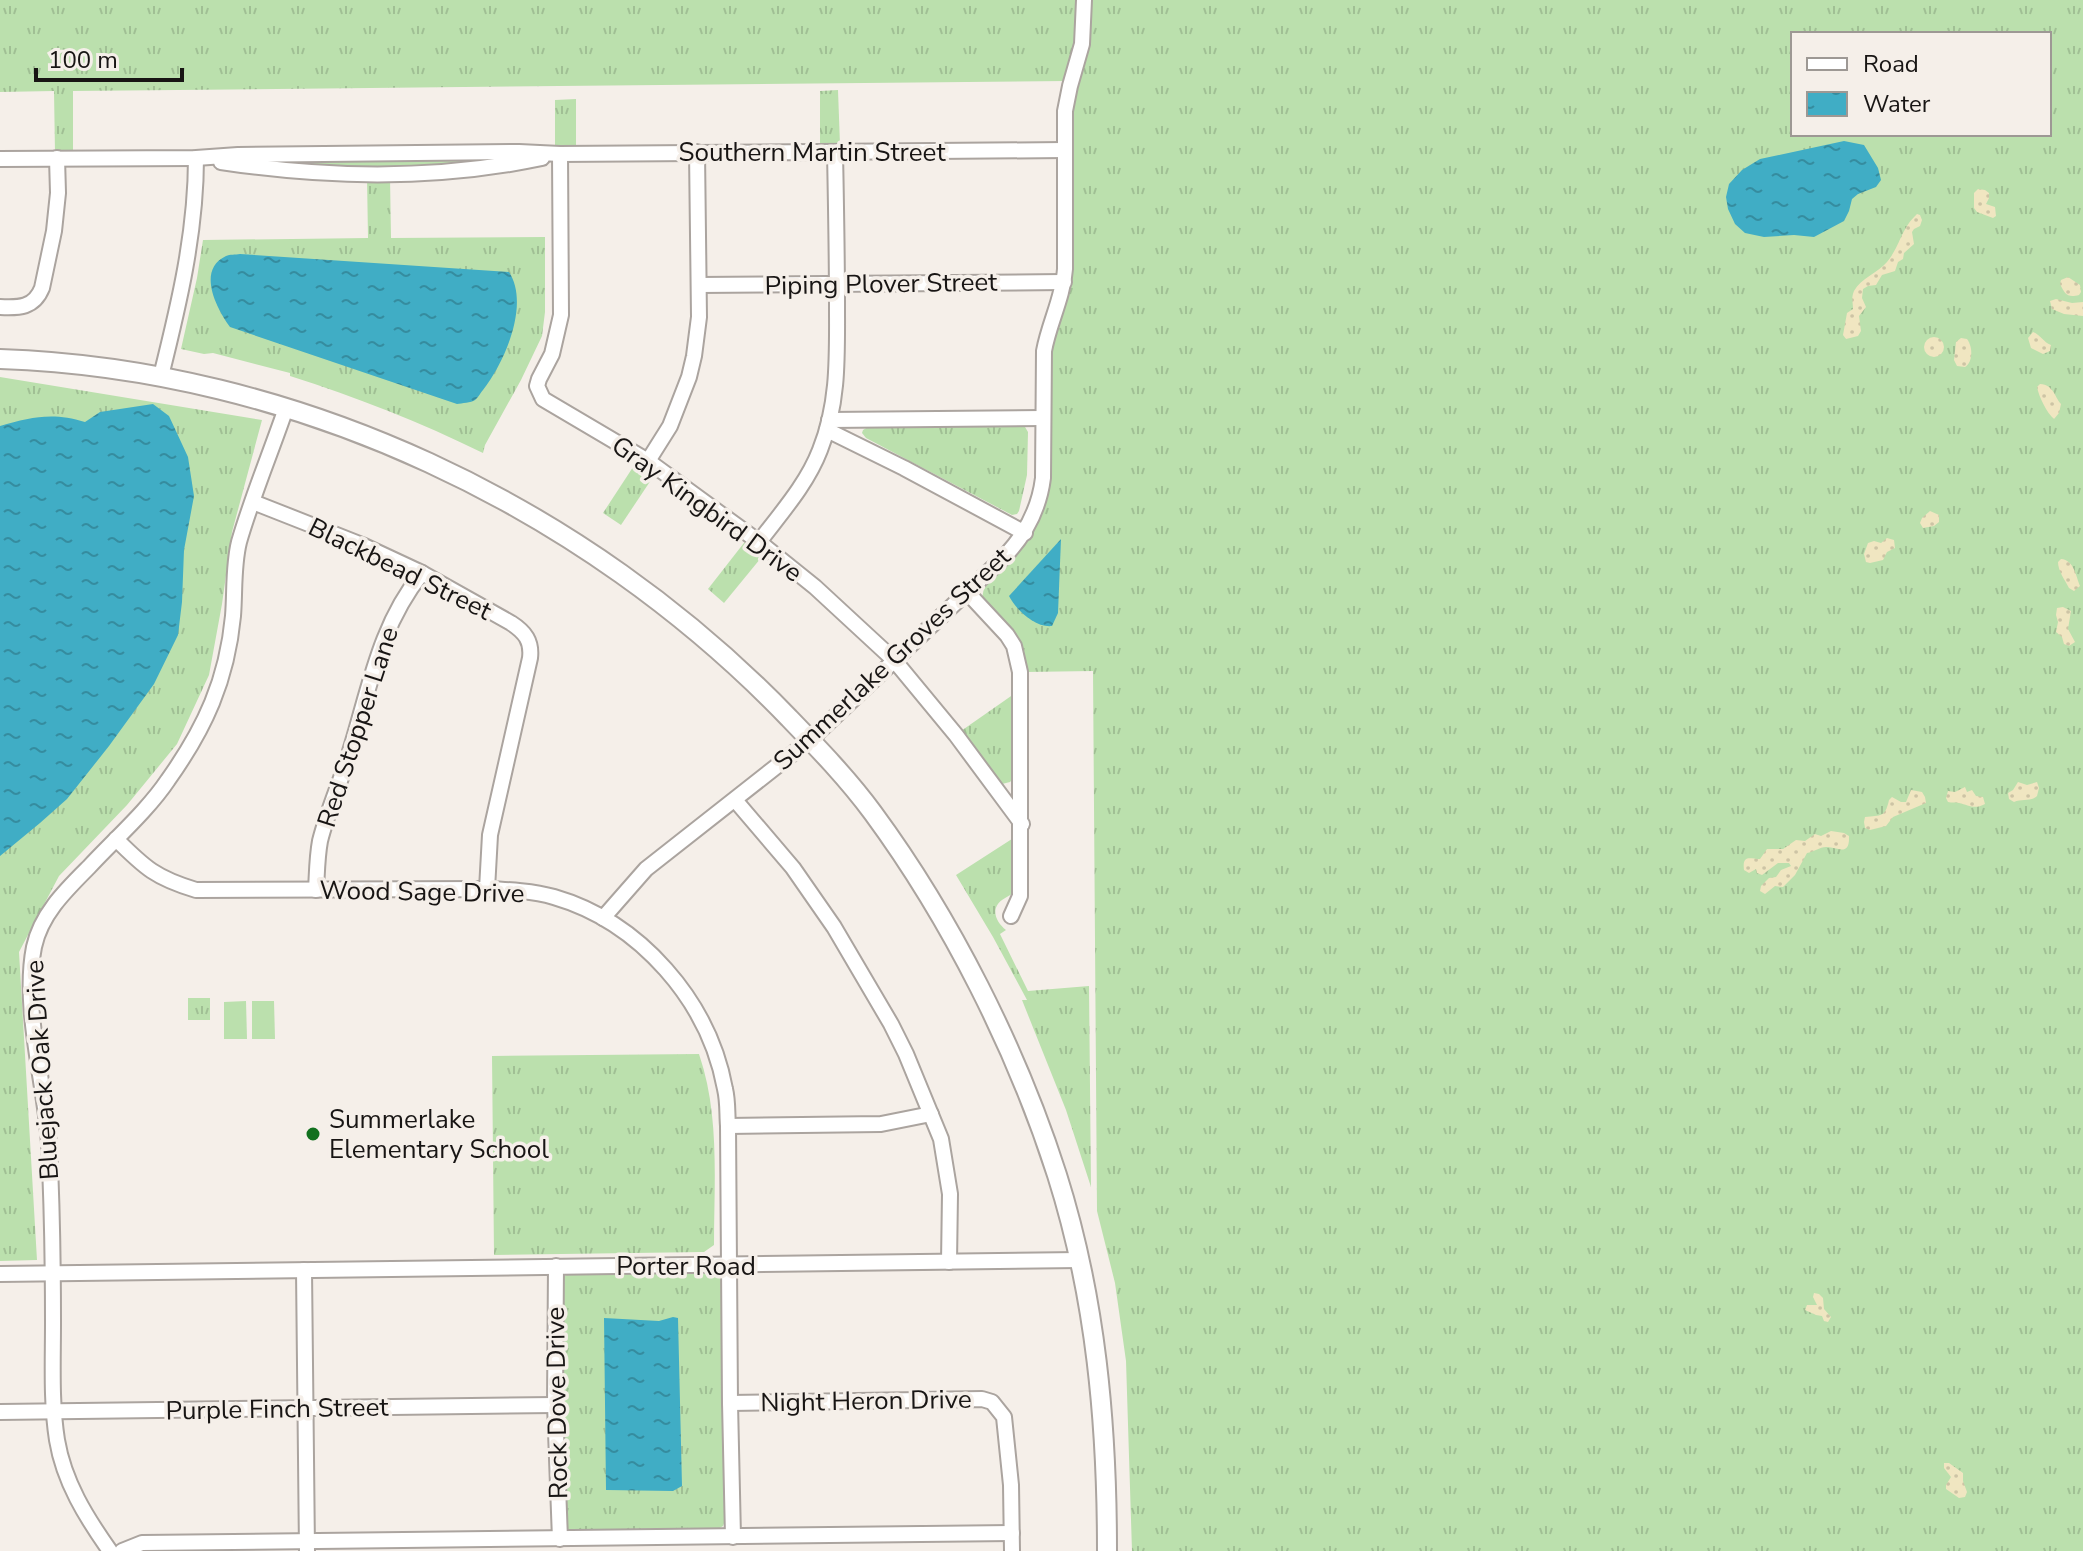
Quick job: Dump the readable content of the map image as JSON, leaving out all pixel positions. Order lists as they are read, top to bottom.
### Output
{
  "streets": {
    "street": [
      "Southern Martin Street",
      "Piping Plover Street",
      "Gray Kingbird Drive",
      "Blackbead Street",
      "Summerlake Groves Street",
      "Red Stopper Lane",
      "Wood Sage Drive",
      "Bluejack Oak Drive",
      "Porter Road",
      "Night Heron Drive",
      "Rock Dove Drive",
      "Purple Finch Street"
    ]
  },
  "crossings": [
    ["Southern Martin Street", "Gray Kingbird Drive"],
    ["Southern Martin Street", "Summerlake Groves Street"],
    ["Piping Plover Street", "Summerlake Groves Street"],
    ["Gray Kingbird Drive", "Summerlake Groves Street"],
    ["Blackbead Street", "Red Stopper Lane"],
    ["Blackbead Street", "Wood Sage Drive"],
    ["Blackbead Street", "Bluejack Oak Drive"],
    ["Summerlake Groves Street", "Wood Sage Drive"],
    ["Red Stopper Lane", "Wood Sage Drive"],
    ["Wood Sage Drive", "Bluejack Oak Drive"],
    ["Wood Sage Drive", "Porter Road"],
    ["Wood Sage Drive", "Night Heron Drive"],
    ["Bluejack Oak Drive", "Porter Road"],
    ["Bluejack Oak Drive", "Purple Finch Street"],
    ["Porter Road", "Rock Dove Drive"],
    ["Rock Dove Drive", "Purple Finch Street"]
  ],
  "places": ["Summerlake Elementary School"],
  "legend": ["Road", "Water"],
  "scale_bar": "100 m"
}
